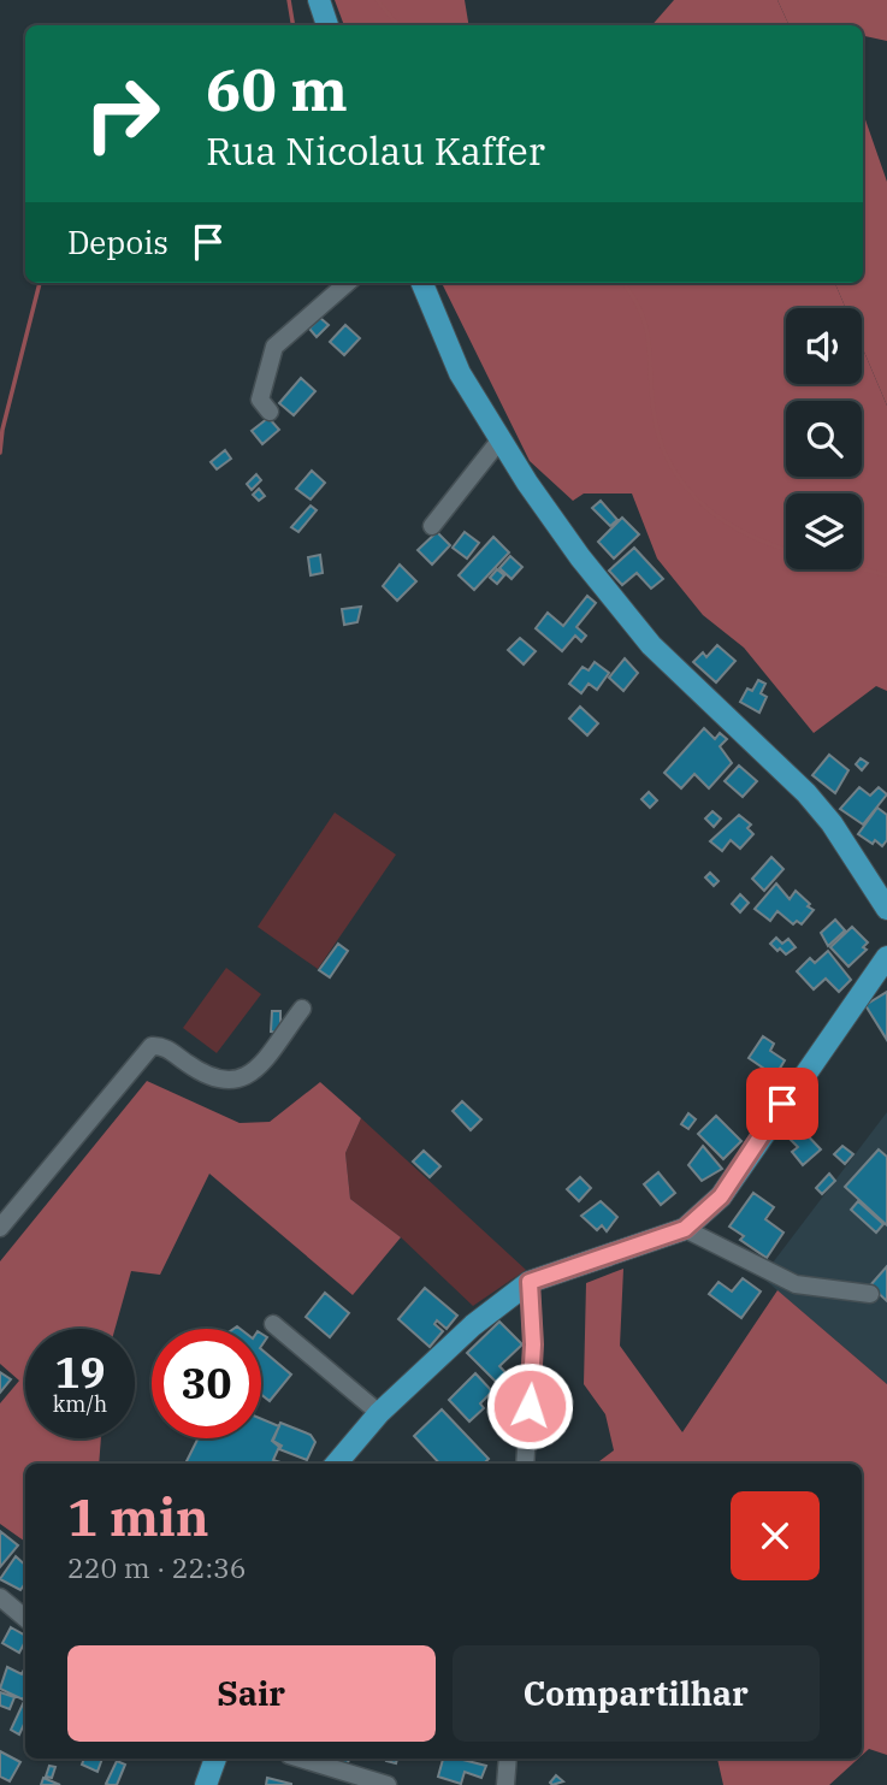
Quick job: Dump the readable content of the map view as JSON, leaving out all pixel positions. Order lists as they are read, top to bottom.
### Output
{
  "page": {
    "turn": ["60 m", "Rua Nicolau Kaffer"],
    "then": "Depois",
    "speed": "19 km/h",
    "limit": "30",
    "heading": ["1 min", "220 m · 22:36"],
    "buttons": ["Sair", "Compartilhar"]
  }
}
